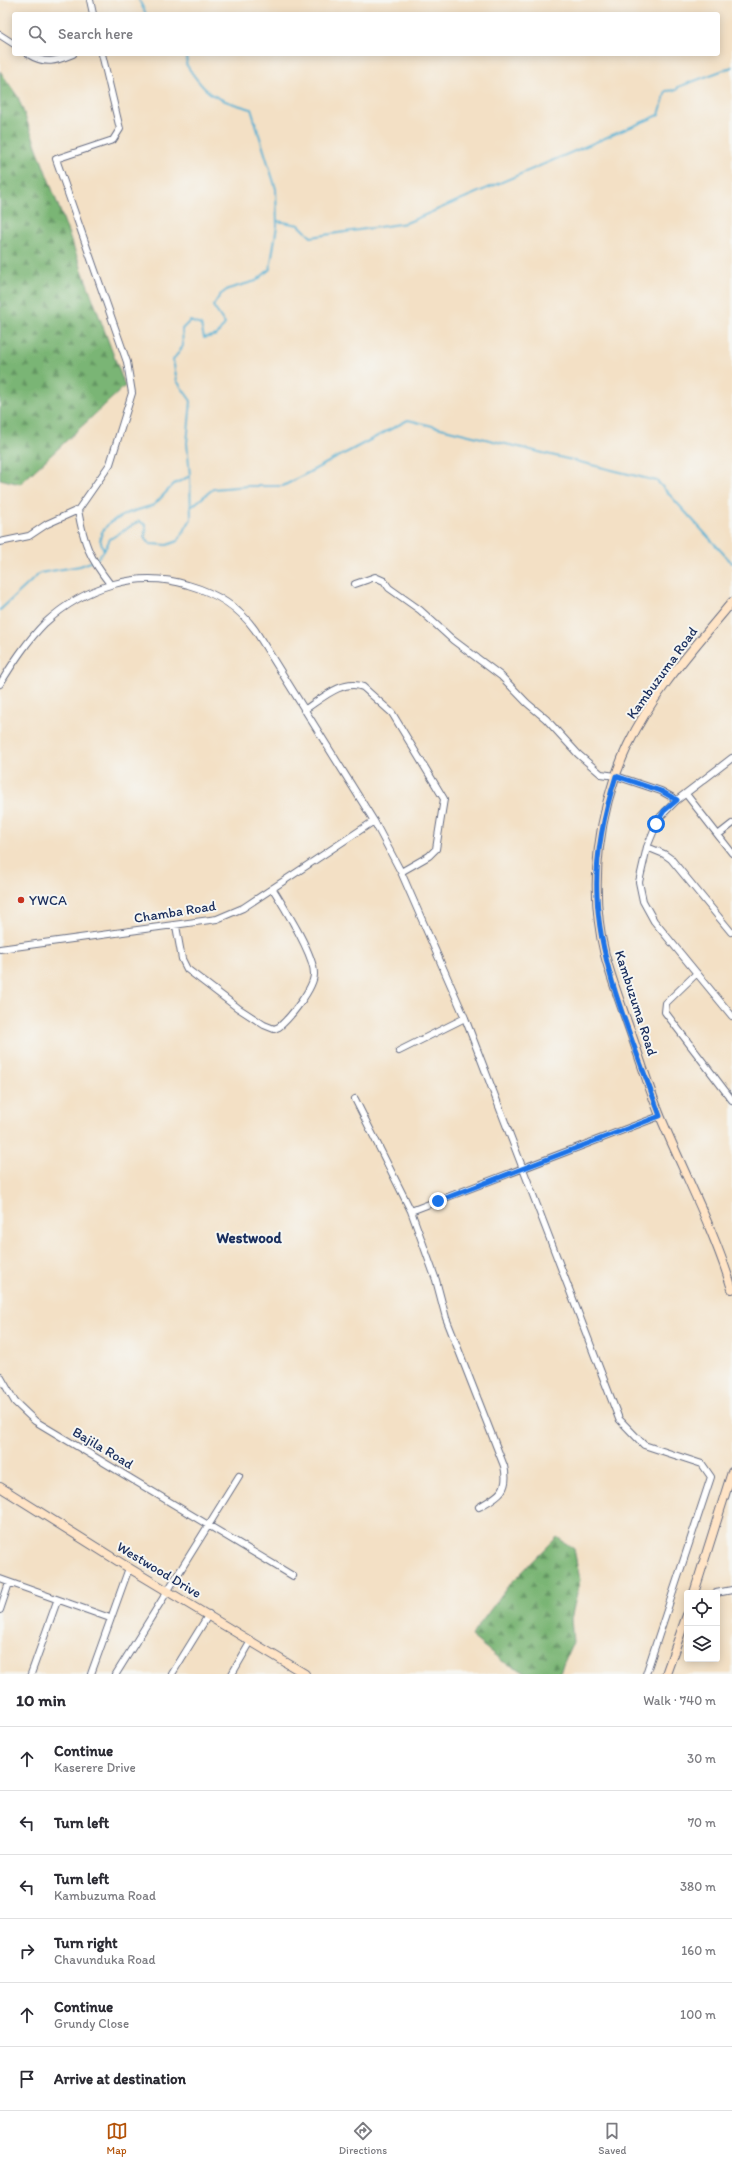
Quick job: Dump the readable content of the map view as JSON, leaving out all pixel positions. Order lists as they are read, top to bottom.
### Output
{
  "streets": {
    "main road": ["Kambuzuma Road", "Westwood Drive"],
    "street": ["Chamba Road", "Bajila Road"]
  },
  "districts": ["Westwood"],
  "places": ["YWCA"],
  "page": {
    "search": "Search here",
    "heading": ["10 min", "Walk · 740 m"],
    "list": [
      ["Continue", "Kaserere Drive", "30 m"],
      ["Turn left", "70 m"],
      ["Turn left", "Kambuzuma Road", "380 m"],
      ["Turn right", "Chavunduka Road", "160 m"],
      ["Continue", "Grundy Close", "100 m"],
      "Arrive at destination"
    ],
    "nav": ["Map", "Directions", "Saved"]
  }
}
